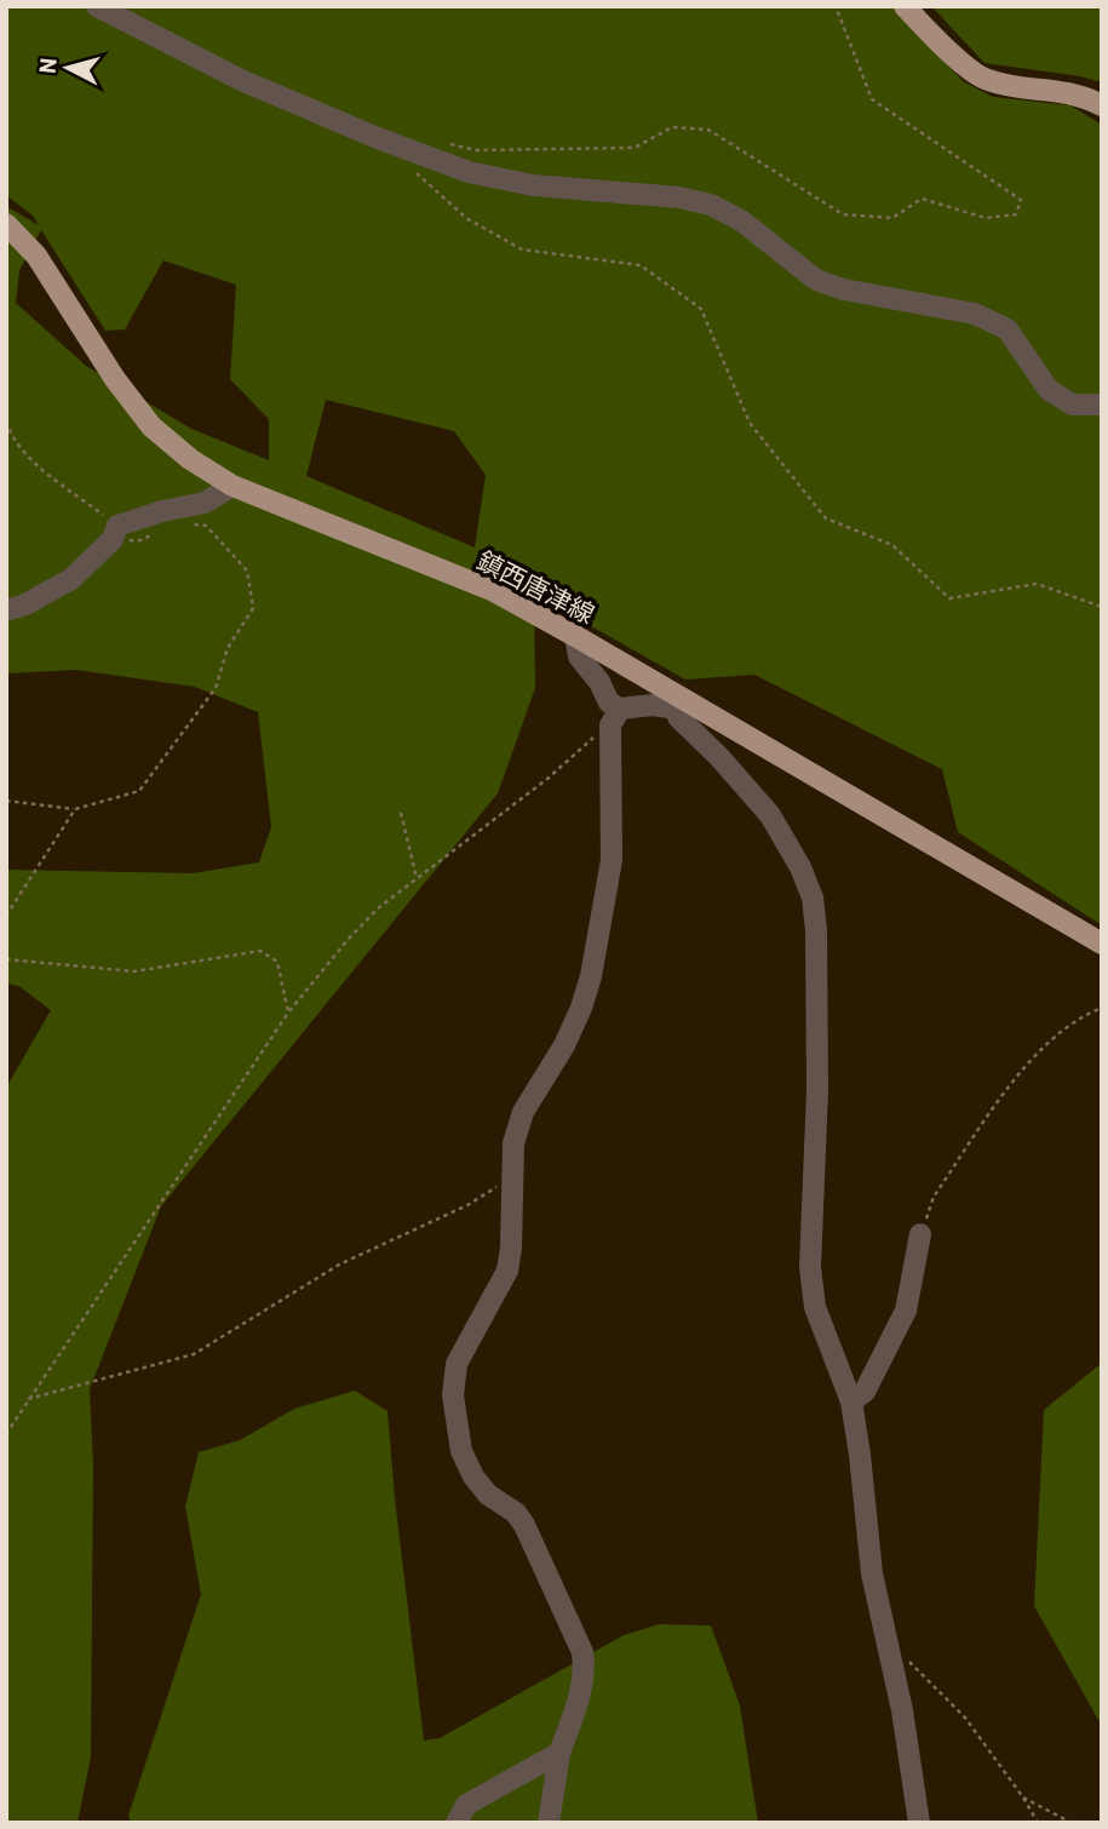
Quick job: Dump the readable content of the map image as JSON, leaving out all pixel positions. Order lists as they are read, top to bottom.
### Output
{
  "streets": {
    "main road": ["鎮西唐津線"]
  },
  "north": "left"
}
